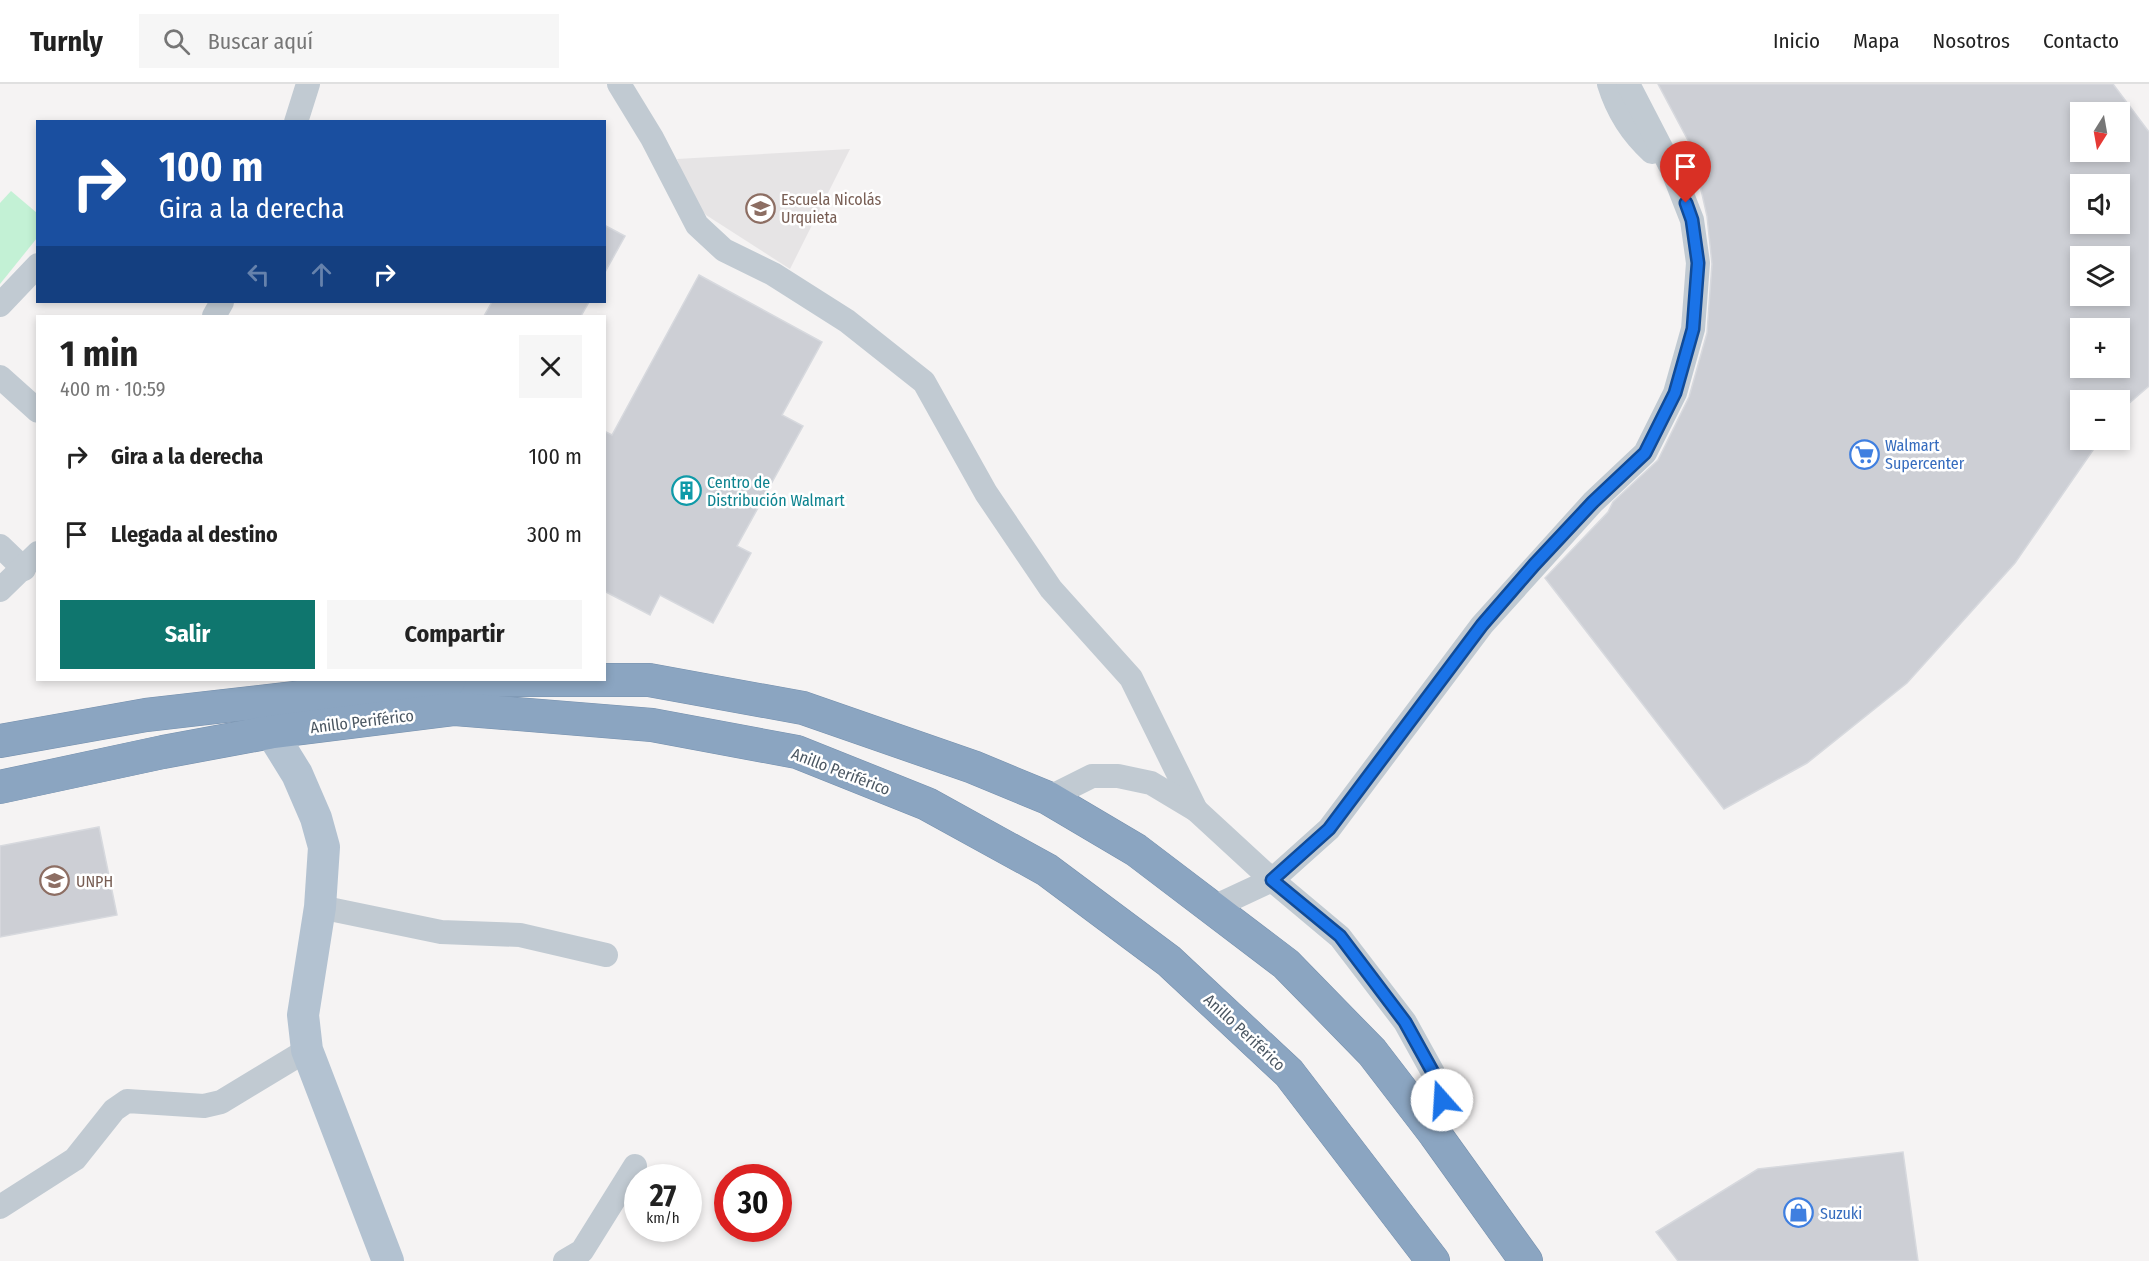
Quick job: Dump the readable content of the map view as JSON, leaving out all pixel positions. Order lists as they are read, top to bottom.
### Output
{
  "streets": {
    "highway": ["Anillo Periférico"]
  },
  "places": {
    "school or university": ["Escuela Nicolás Urquieta", "UNPH"],
    "supermarket": ["Walmart Supercenter"],
    "building": ["Centro de Distribución Walmart"],
    "shop": ["Suzuki"]
  },
  "north": "bottom",
  "page": {
    "header": "Turnly",
    "search": "Buscar aquí",
    "nav": [
      "Inicio",
      "Mapa",
      "Nosotros",
      "Contacto"
    ],
    "map_buttons": ["+", "−"],
    "turn": ["100 m", "Gira a la derecha"],
    "heading": ["1 min", "400 m · 10:59"],
    "list": [
      {
        "name": "Gira a la derecha",
        "value": "100 m"
      },
      {
        "name": "Llegada al destino",
        "value": "300 m"
      }
    ],
    "buttons": ["Salir", "Compartir"],
    "speed": "27 km/h",
    "limit": "30"
  }
}
